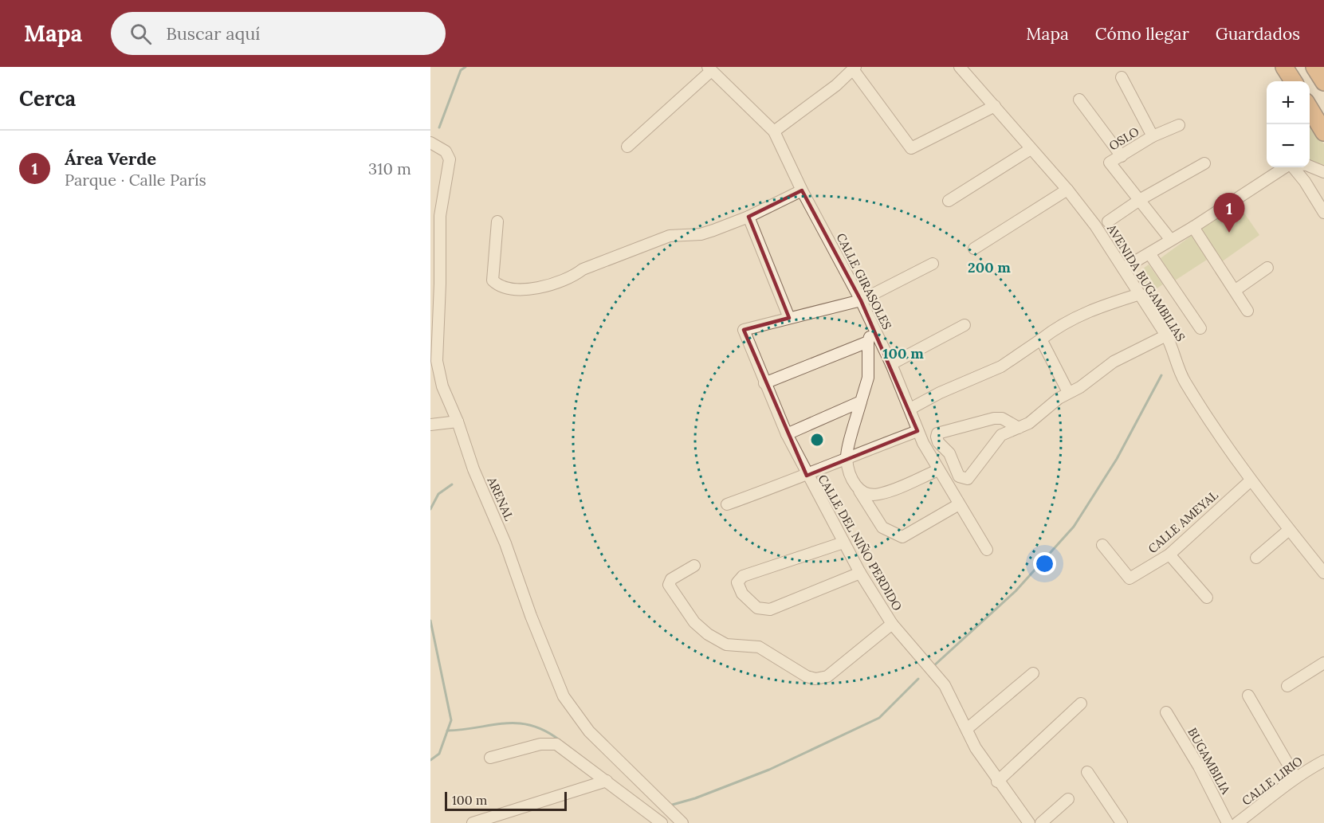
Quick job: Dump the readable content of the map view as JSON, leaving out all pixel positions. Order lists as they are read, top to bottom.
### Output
{
  "streets": {
    "street": [
      "OSLO",
      "CALLE GIRASOLES",
      "AVENIDA BUGAMBILIAS",
      "ARENAL",
      "CALLE AMEYAL",
      "CALLE DEL NIÑO PERDIDO",
      "BUGAMBILIA",
      "CALLE LIRIO"
    ]
  },
  "crossings": [
    ["AVENIDA BUGAMBILIAS", "CALLE AMEYAL"]
  ],
  "scale_bar": "100 m",
  "page": {
    "header": "Mapa",
    "search": "Buscar aquí",
    "nav": ["Mapa", "Cómo llegar", "Guardados"],
    "heading": "Cerca",
    "map_buttons": ["+", "−"],
    "list": [
      {
        "mark": "1",
        "name": "Área Verde",
        "note": "Parque · Calle París",
        "value": "310 m"
      }
    ],
    "pins": "1",
    "scale": "100 m"
  },
  "rings": ["200 m", "100 m"]
}
